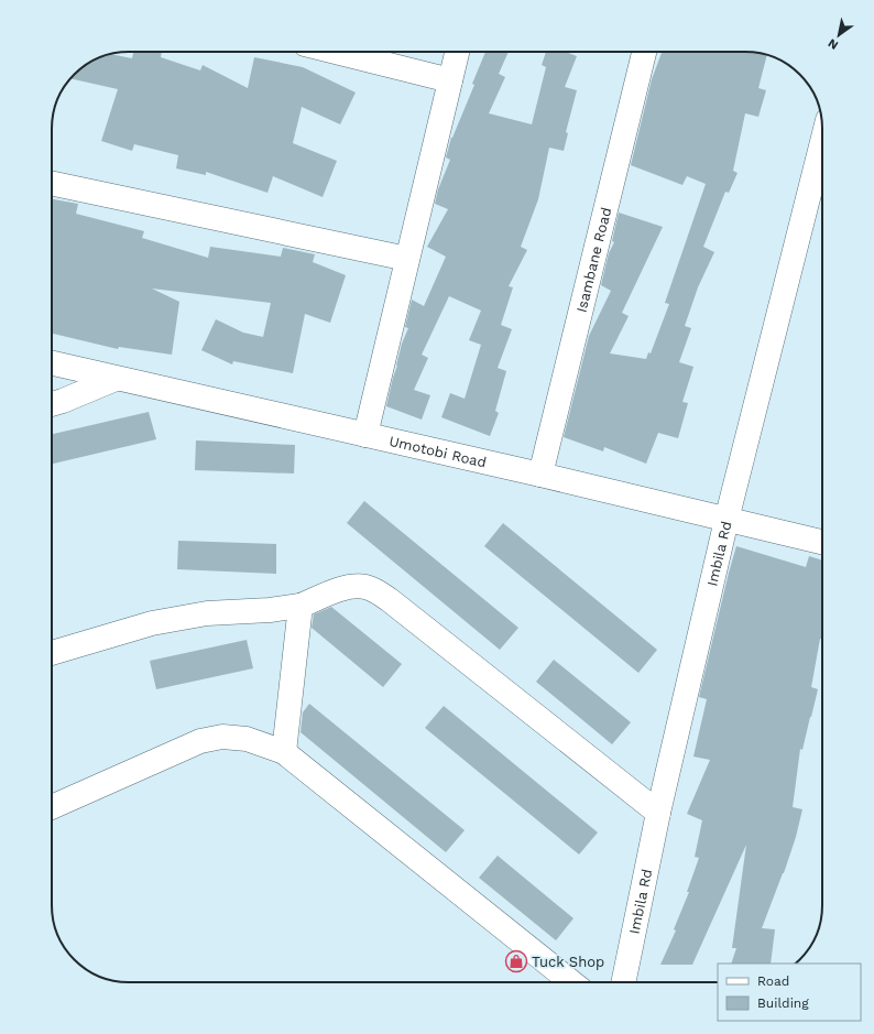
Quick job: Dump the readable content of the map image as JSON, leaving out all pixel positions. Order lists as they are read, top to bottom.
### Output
{
  "streets": {
    "street": ["Isambane Road", "Umotobi Road", "Imbila Rd"]
  },
  "crossings": [
    ["Isambane Road", "Umotobi Road"],
    ["Umotobi Road", "Imbila Rd"]
  ],
  "places": {
    "shop": ["Tuck Shop"]
  },
  "legend": ["Road", "Building"],
  "north": "bottom left"
}
